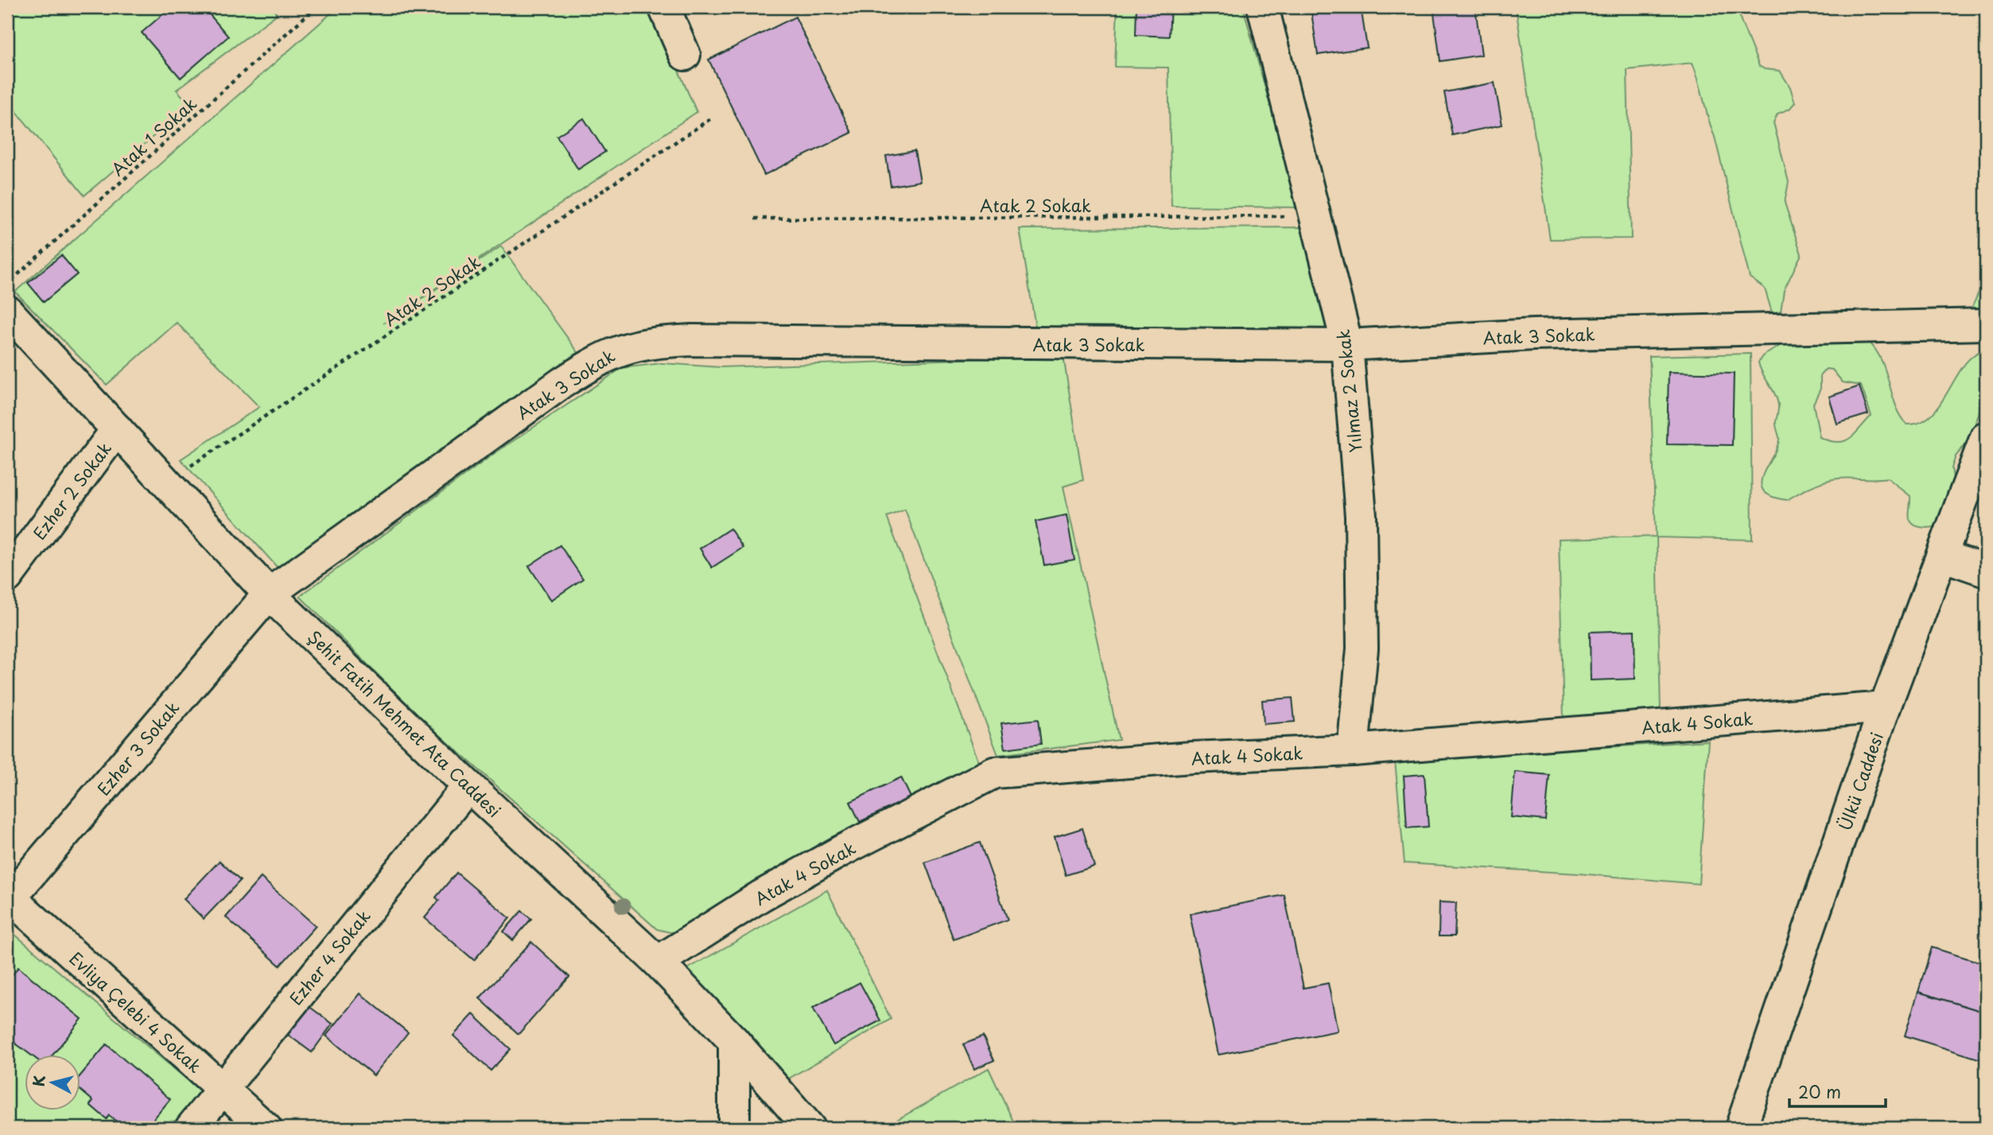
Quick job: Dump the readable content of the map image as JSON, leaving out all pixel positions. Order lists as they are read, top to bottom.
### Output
{
  "streets": {
    "street": [
      "Atak 3 Sokak",
      "Yılmaz 2 Sokak",
      "Ezher 2 Sokak",
      "Atak 4 Sokak",
      "Şehit Fatih Mehmet Ata Caddesi",
      "Ezher 3 Sokak",
      "Ülkü Caddesi",
      "Ezher 4 Sokak",
      "Evliya Çelebi 4 Sokak"
    ],
    "path": ["Atak 1 Sokak", "Atak 2 Sokak"]
  },
  "crossings": [
    ["Atak 2 Sokak", "Yılmaz 2 Sokak"],
    ["Atak 2 Sokak", "Şehit Fatih Mehmet Ata Caddesi"],
    ["Atak 3 Sokak", "Yılmaz 2 Sokak"],
    ["Atak 3 Sokak", "Şehit Fatih Mehmet Ata Caddesi"],
    ["Atak 3 Sokak", "Ezher 3 Sokak"],
    ["Yılmaz 2 Sokak", "Atak 4 Sokak"],
    ["Ezher 2 Sokak", "Şehit Fatih Mehmet Ata Caddesi"],
    ["Atak 4 Sokak", "Şehit Fatih Mehmet Ata Caddesi"],
    ["Atak 4 Sokak", "Ülkü Caddesi"],
    ["Şehit Fatih Mehmet Ata Caddesi", "Ezher 3 Sokak"],
    ["Şehit Fatih Mehmet Ata Caddesi", "Ezher 4 Sokak"],
    ["Ezher 3 Sokak", "Evliya Çelebi 4 Sokak"],
    ["Ezher 4 Sokak", "Evliya Çelebi 4 Sokak"]
  ],
  "scale_bar": "20 m",
  "north": "left"
}
